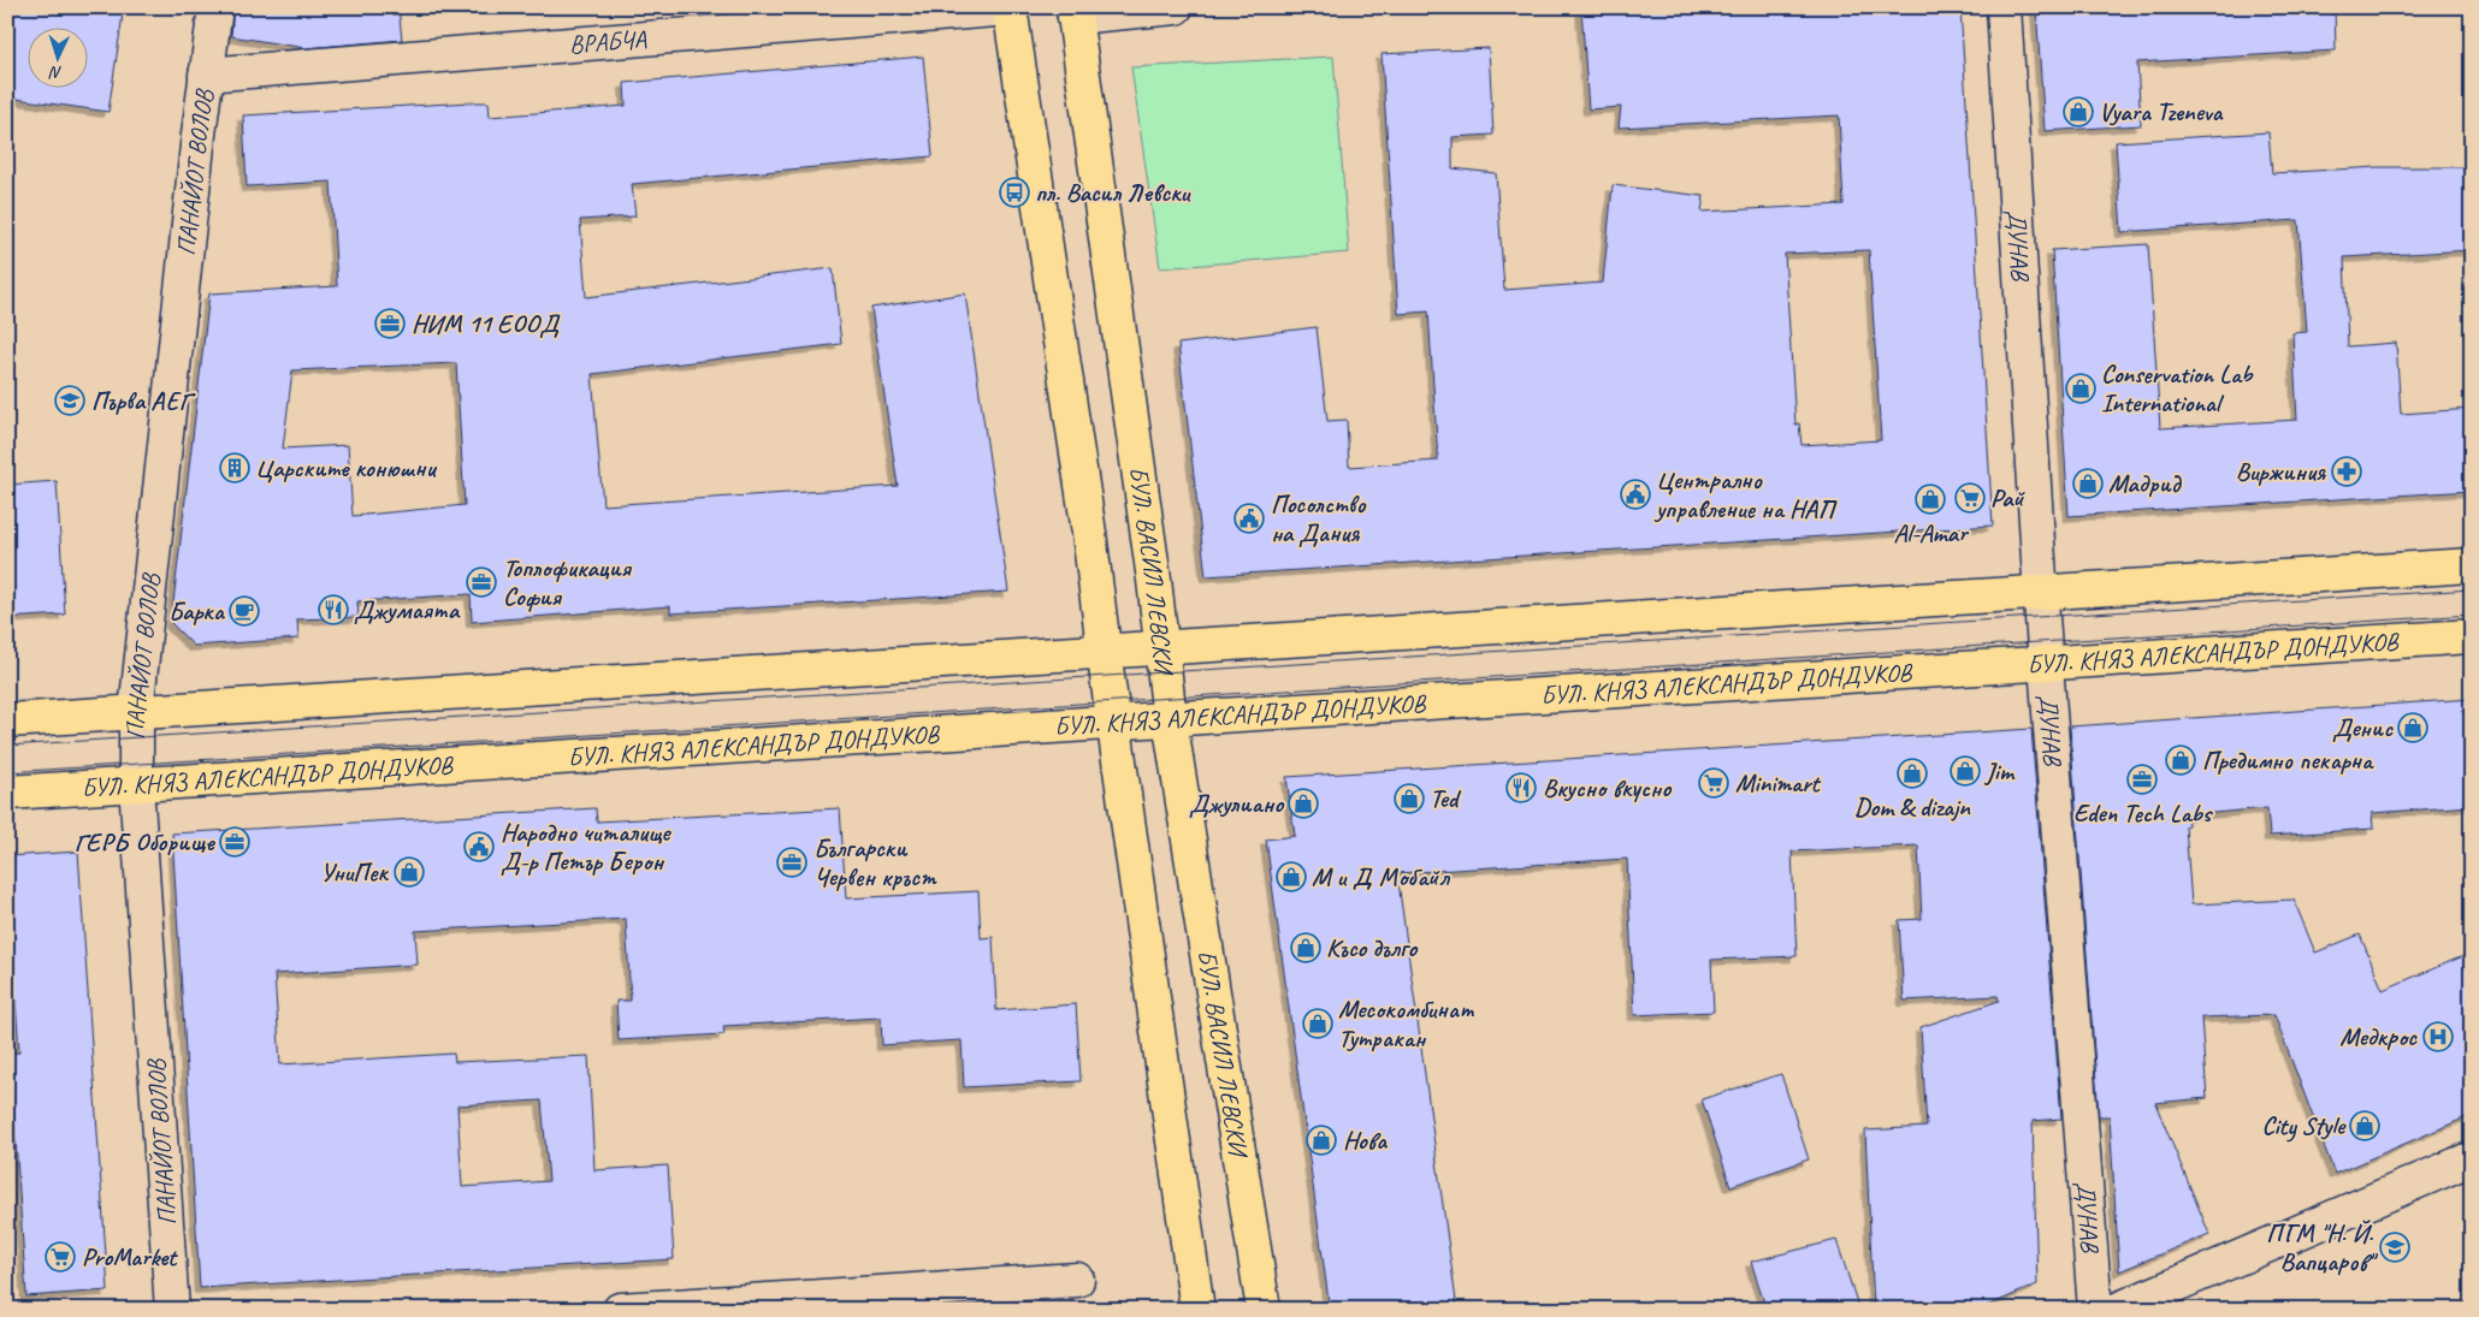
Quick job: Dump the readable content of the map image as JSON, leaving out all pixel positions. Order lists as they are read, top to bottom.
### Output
{
  "streets": {
    "main road": ["БУЛ. ВАСИЛ ЛЕВСКИ", "БУЛ. КНЯЗ АЛЕКСАНДЪР ДОНДУКОВ"],
    "street": ["ВРАБЧА", "ПАНАЙОТ ВОЛОВ", "ДУНАВ"]
  },
  "crossings": [
    ["ВРАБЧА", "ПАНАЙОТ ВОЛОВ"],
    ["ПАНАЙОТ ВОЛОВ", "БУЛ. КНЯЗ АЛЕКСАНДЪР ДОНДУКОВ"],
    ["ДУНАВ", "БУЛ. КНЯЗ АЛЕКСАНДЪР ДОНДУКОВ"],
    ["БУЛ. ВАСИЛ ЛЕВСКИ", "БУЛ. КНЯЗ АЛЕКСАНДЪР ДОНДУКОВ"]
  ],
  "places": {
    "shop": [
      "Vyara Tzeneva",
      "Conservation Lab International",
      "Мадрид",
      "Al-Amar",
      "Денис",
      "Предимно пекарна",
      "Jim",
      "Dom & dizajn",
      "Ted",
      "Джулиано",
      "УниПек",
      "М и Д Мобайл",
      "Късо дълго",
      "Месокомбинат Тутракан",
      "City Style",
      "Нова"
    ],
    "bus stop": ["пл. Васил Левски"],
    "office": [
      "НИМ 11 ЕООД",
      "Топлофикация София",
      "Eden Tech Labs",
      "ГЕРБ Оборище",
      "Български Червен кръст"
    ],
    "school or university": ["Първа АЕГ", "ПГМ \"Н. Й. Вапцаров\""],
    "building": ["Царските конюшни"],
    "pharmacy": ["Виржиния"],
    "public building": ["Централно управление на НАП", "Посолство на Дания", "Народно читалище Д-р Петър Берон"],
    "supermarket": ["Рай", "Minimart", "ProMarket"],
    "restaurant": ["Джумаята", "Вкусно вкусно"],
    "cafe": ["Барка"],
    "hospital": ["Медкрос"]
  },
  "north": "bottom"
}
